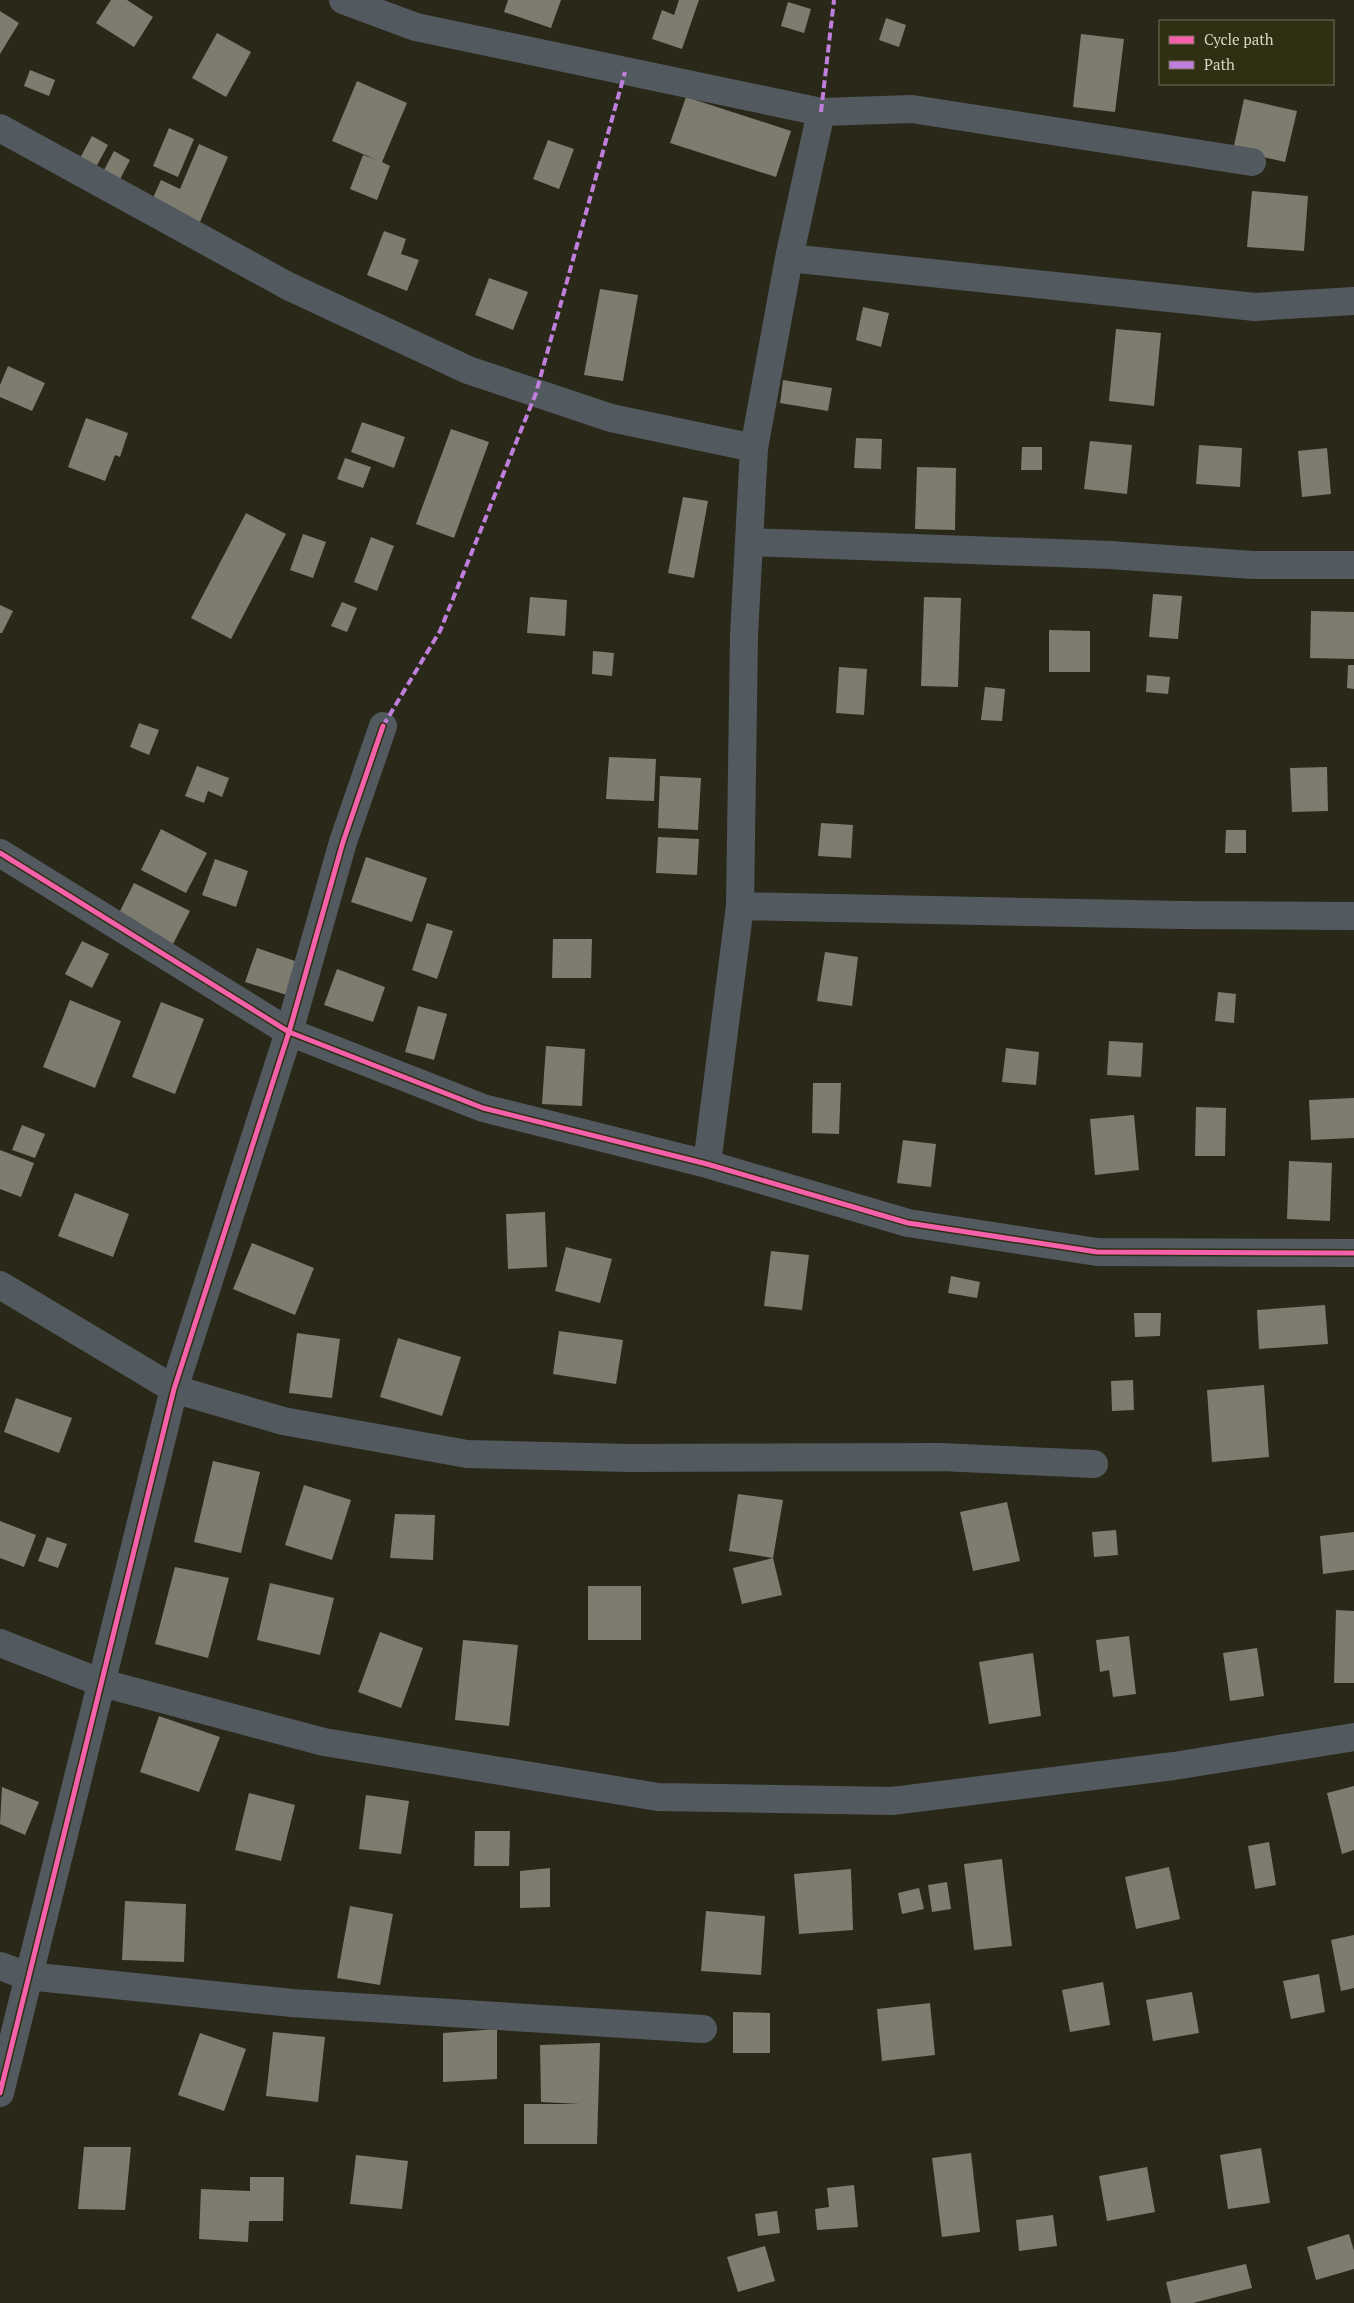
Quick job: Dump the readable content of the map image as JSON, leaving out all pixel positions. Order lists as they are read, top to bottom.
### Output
{
  "legend": ["Cycle path", "Path"]
}
